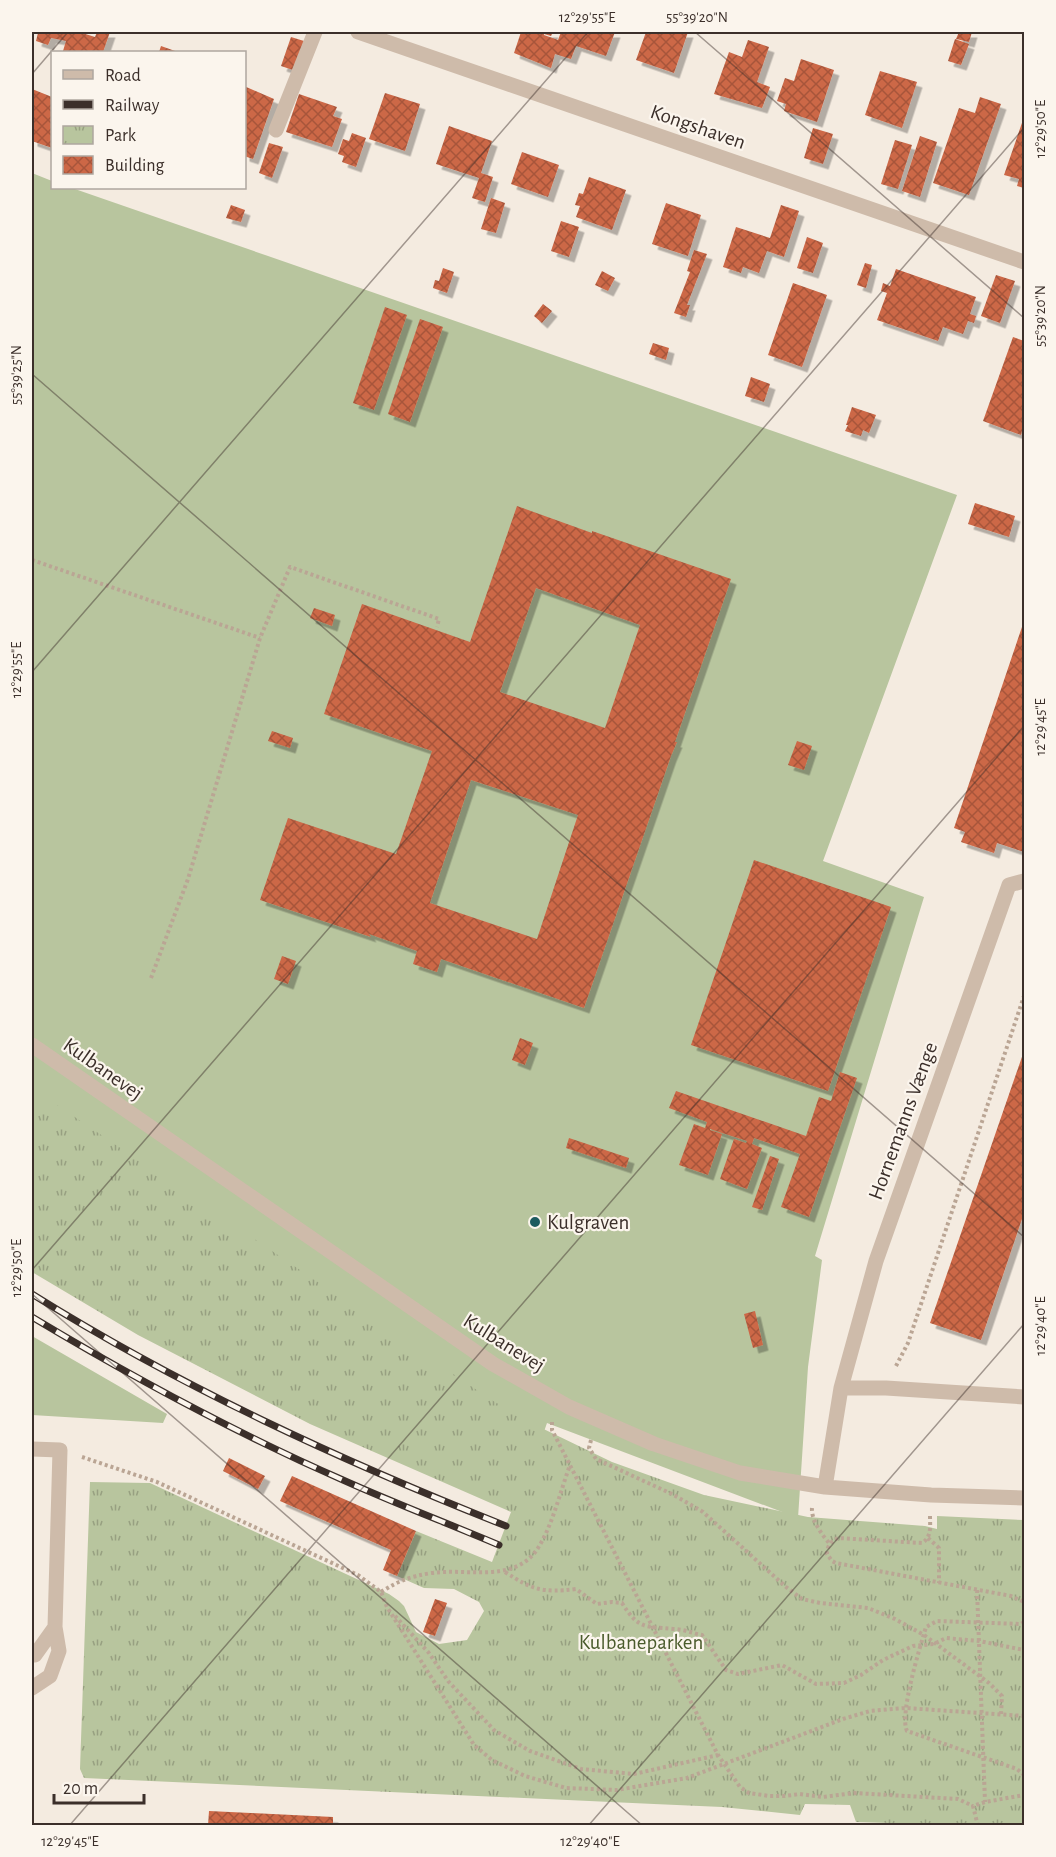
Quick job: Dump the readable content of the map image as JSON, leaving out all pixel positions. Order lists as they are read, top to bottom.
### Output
{
  "streets": {
    "street": ["Kongshaven", "Kulbanevej", "Hornemanns Vænge"]
  },
  "crossings": [
    ["Kulbanevej", "Hornemanns Vænge"]
  ],
  "parks": ["Kulbaneparken"],
  "places": ["Kulgraven"],
  "legend": [
    "Road",
    "Railway",
    "Park",
    "Building"
  ],
  "scale_bar": "20 m",
  "coordinates": [
    "12°29'55\"E",
    "55°39'20\"N",
    "12°29'50\"E",
    "55°39'25\"N",
    "12°29'45\"E",
    "12°29'40\"E"
  ]
}
